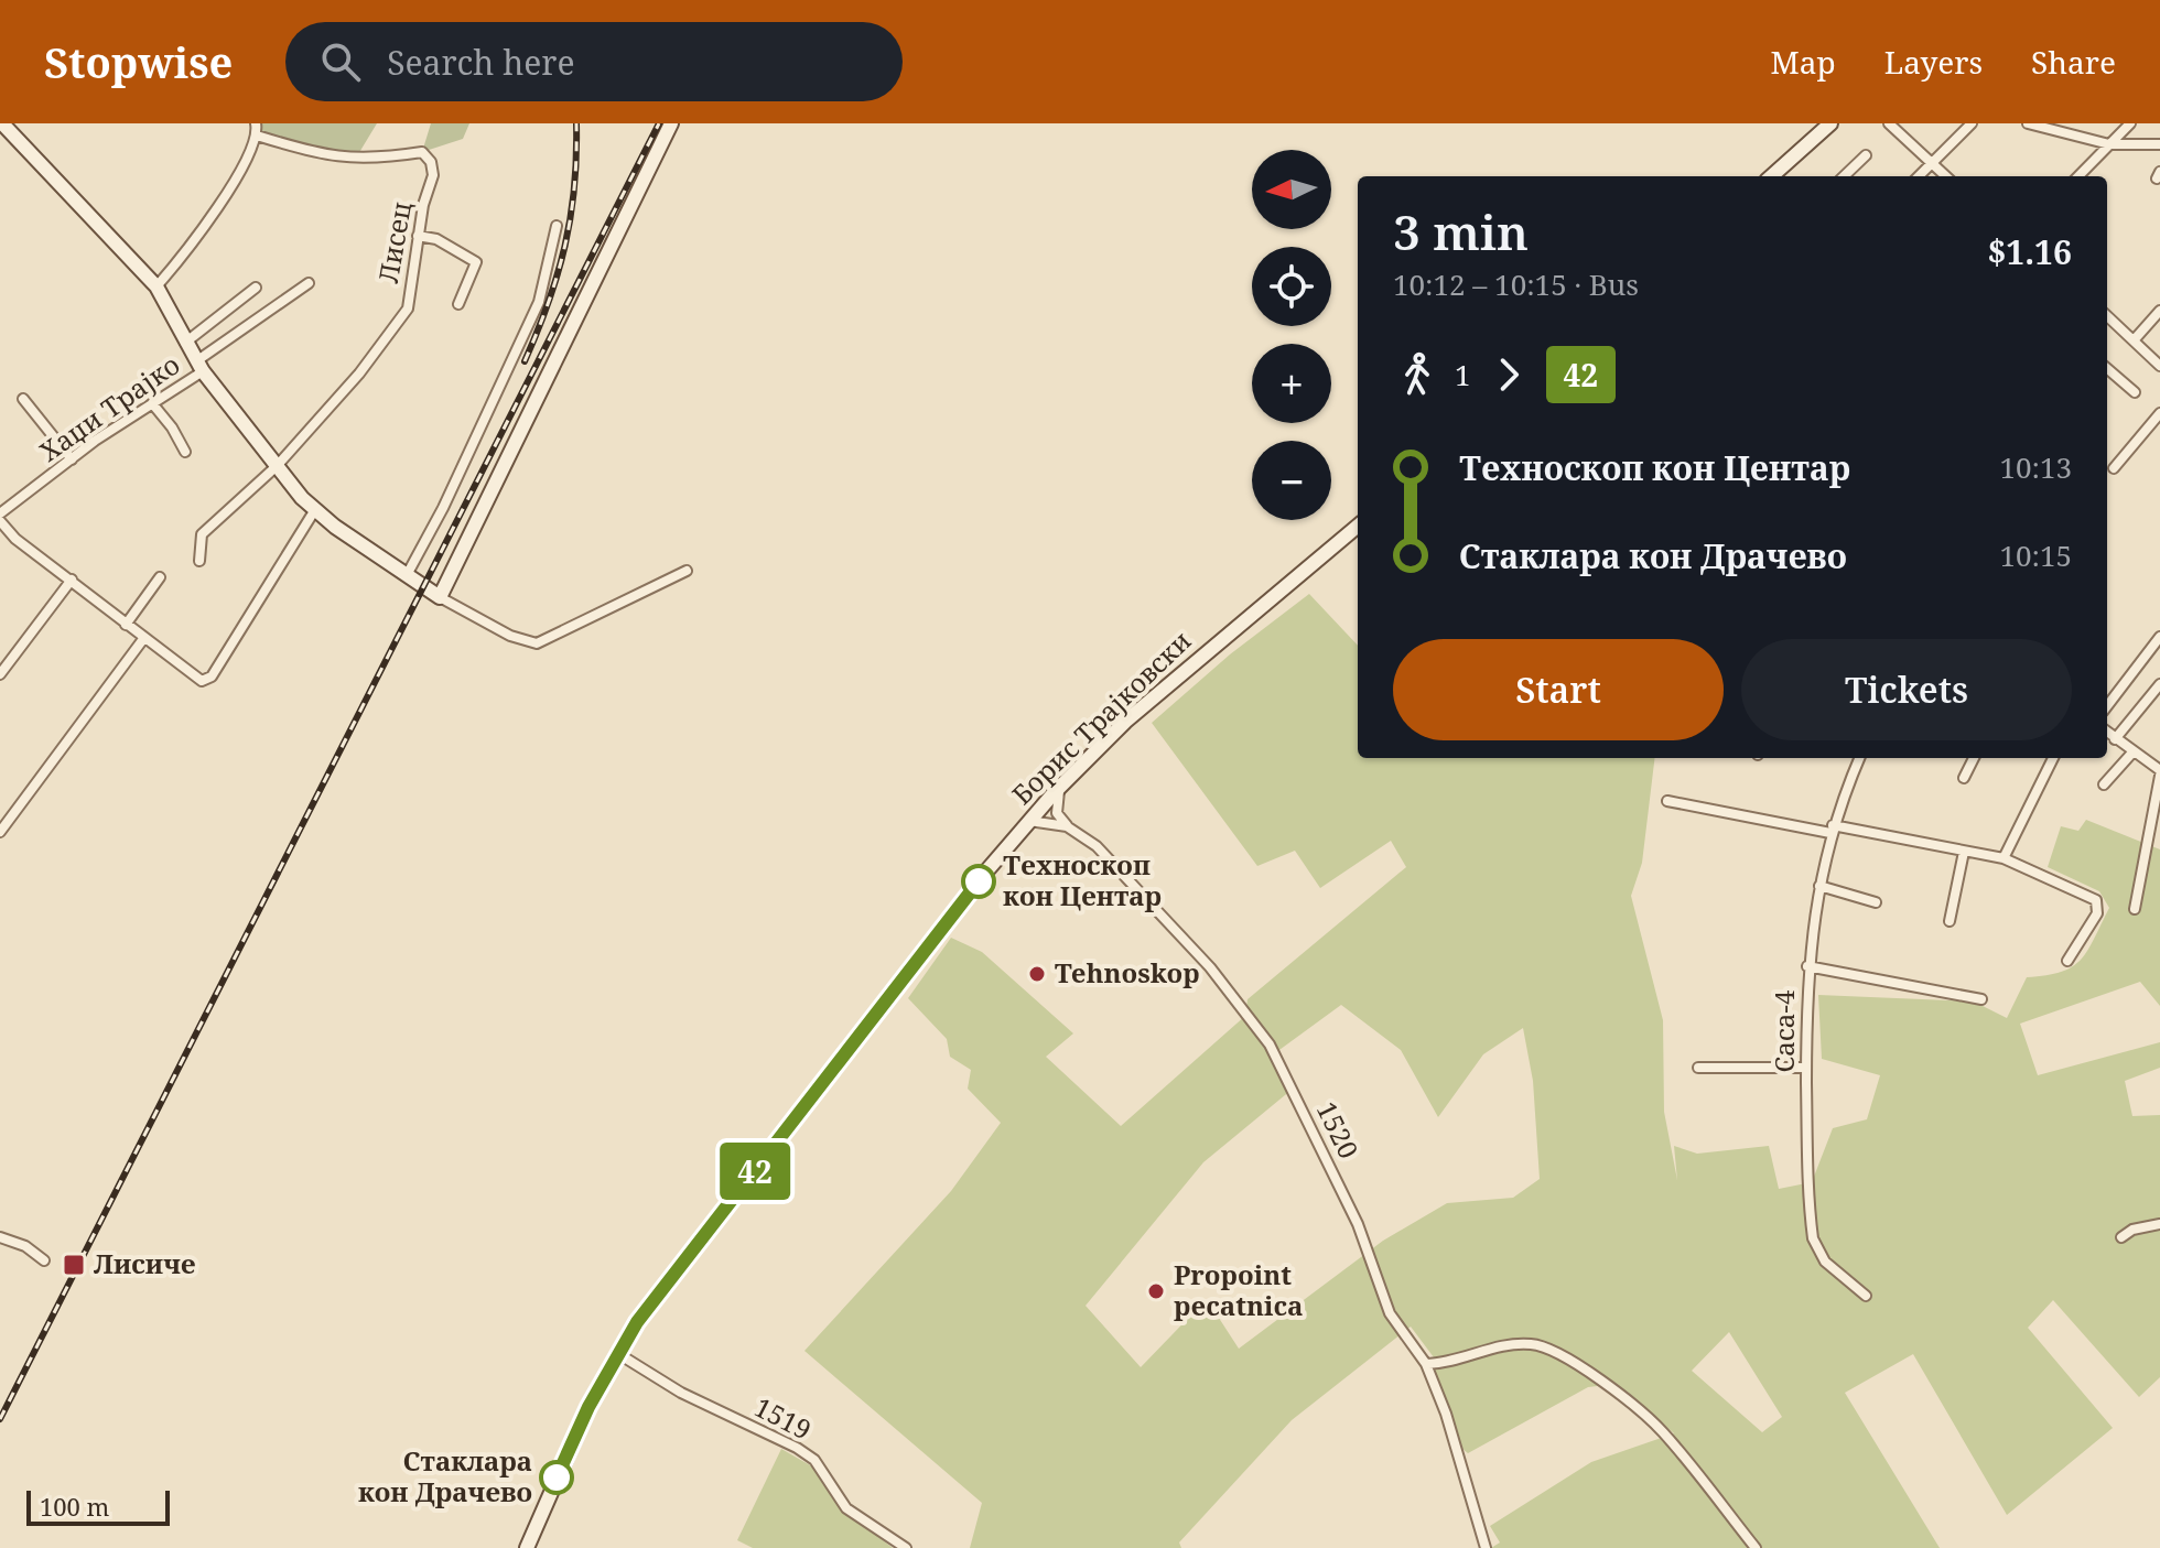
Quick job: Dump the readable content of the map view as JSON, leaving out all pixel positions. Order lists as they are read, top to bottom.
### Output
{
  "streets": {
    "main road": ["Борис Трајковски"],
    "street": [
      "Лисец",
      "Хаџи Трајко",
      "Саса-4",
      "1520",
      "1519"
    ]
  },
  "crossings": [
    ["Борис Трајковски", "1520"],
    ["Борис Трајковски", "1519"]
  ],
  "places": {
    "other": [
      "Техноскоп кон Центар",
      "Tehnoskop",
      "Propoint pecatnica",
      "Стаклара кон Драчево"
    ],
    "transit": ["Лисиче"]
  },
  "lines": ["bus line 42"],
  "scale_bar": "100 m",
  "north": "left",
  "page": {
    "header": "Stopwise",
    "search": "Search here",
    "nav": ["Map", "Layers", "Share"],
    "on_map": "42",
    "map_buttons": ["+", "−"],
    "heading": ["3 min", "10:12 – 10:15 · Bus", "$1.16"],
    "legs": ["1", "42"],
    "list": [
      {
        "name": "Техноскоп кон Центар",
        "value": "10:13"
      },
      {
        "name": "Стаклара кон Драчево",
        "value": "10:15"
      }
    ],
    "buttons": ["Start", "Tickets"],
    "scale": "100 m"
  }
}
